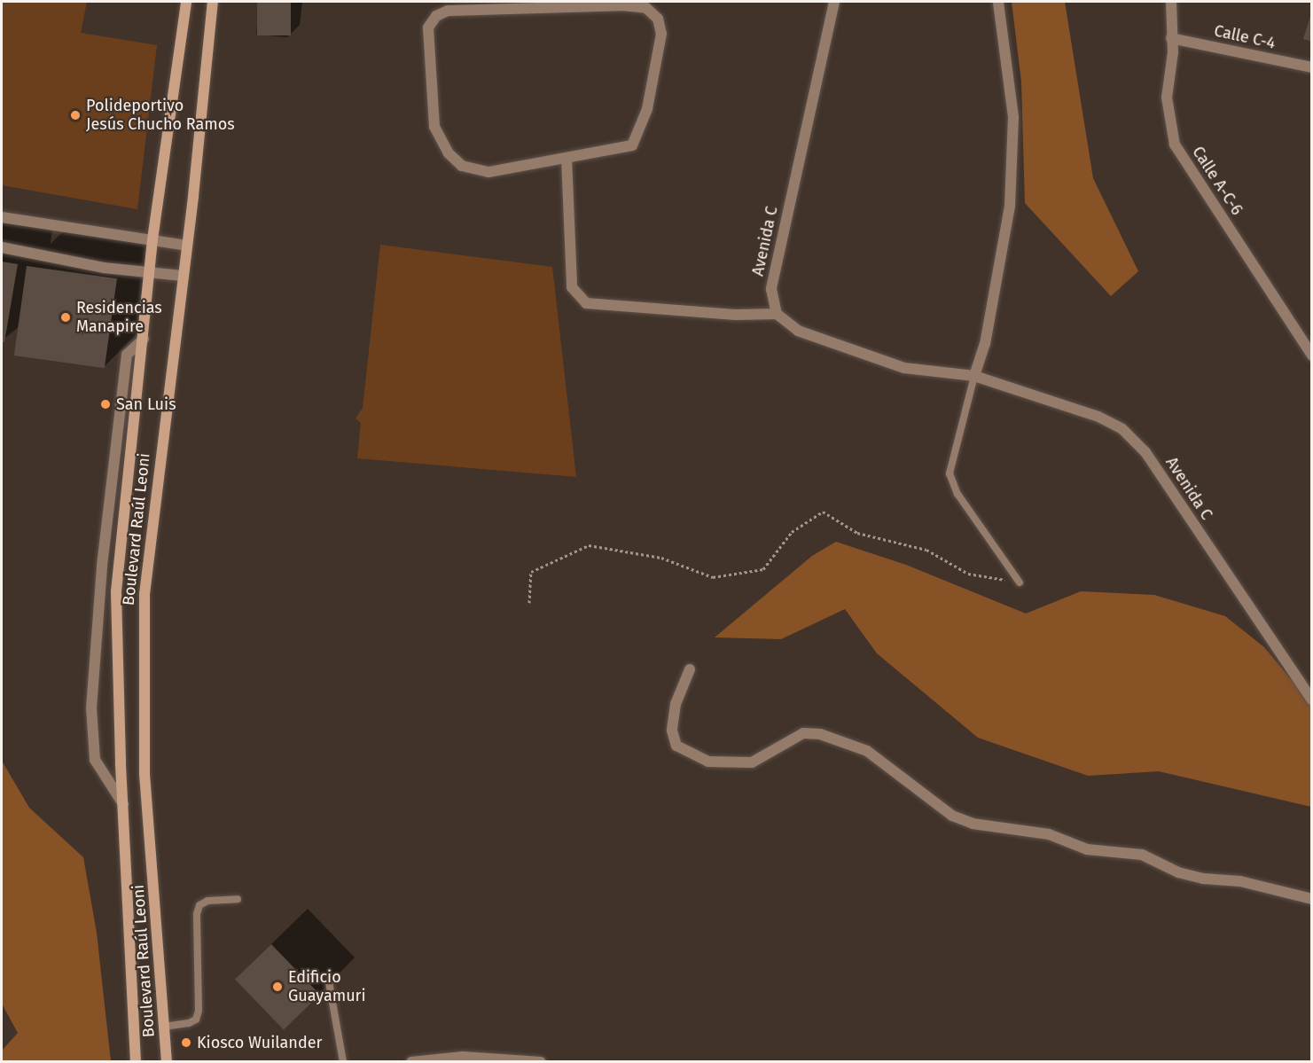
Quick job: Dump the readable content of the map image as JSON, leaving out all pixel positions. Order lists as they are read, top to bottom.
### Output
{
  "streets": {
    "main road": ["Boulevard Raúl Leoni"],
    "street": ["Calle C-4", "Calle A-C-6", "Avenida C"]
  },
  "crossings": [
    ["Calle C-4", "Calle A-C-6"]
  ],
  "places": [
    "Polideportivo Jesús Chucho Ramos",
    "Residencias Manapire",
    "San Luis",
    "Edificio Guayamuri",
    "Kiosco Wuilander"
  ]
}
